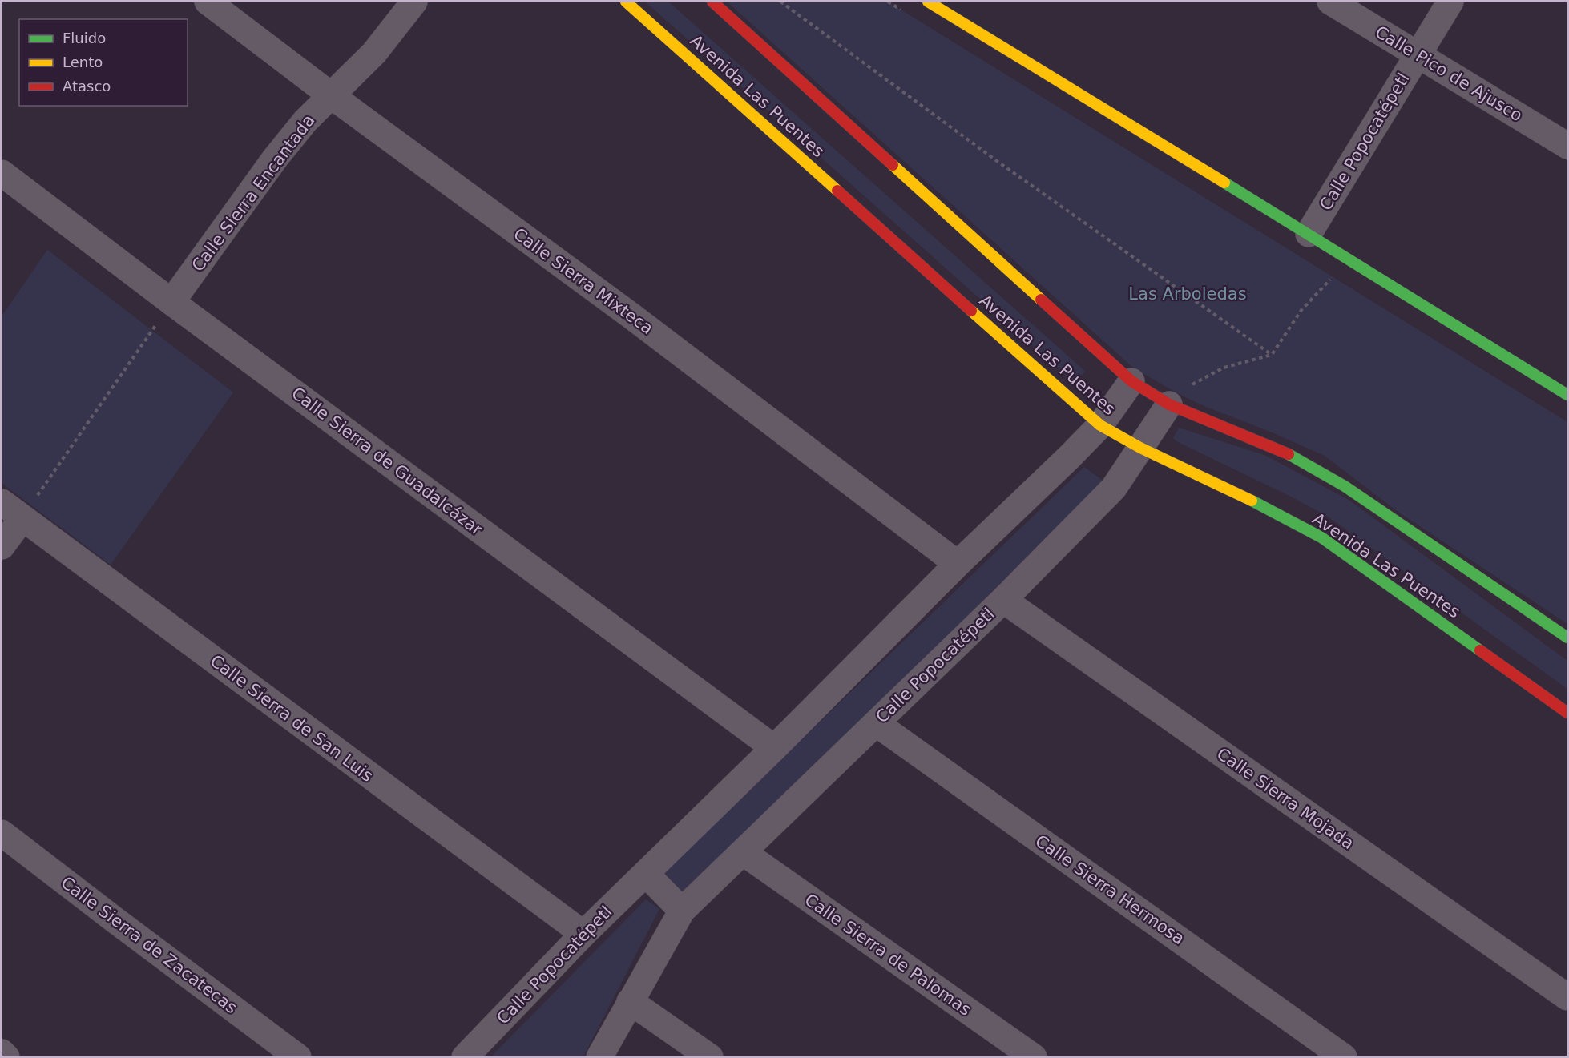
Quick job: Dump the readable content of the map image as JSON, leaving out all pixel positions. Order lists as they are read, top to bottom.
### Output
{
  "streets": {
    "street": [
      "Calle Pico de Ajusco",
      "Avenida Las Puentes",
      "Calle Popocatépetl",
      "Calle Sierra Encantada",
      "Calle Sierra Mixteca",
      "Calle Sierra de Guadalcázar",
      "Calle Sierra de San Luis",
      "Calle Sierra Mojada",
      "Calle Sierra Hermosa",
      "Calle Sierra de Zacatecas",
      "Calle Sierra de Palomas"
    ]
  },
  "crossings": [
    ["Calle Pico de Ajusco", "Calle Popocatépetl"],
    ["Avenida Las Puentes", "Calle Popocatépetl"],
    ["Calle Popocatépetl", "Calle Sierra Mixteca"],
    ["Calle Popocatépetl", "Calle Sierra de Guadalcázar"],
    ["Calle Popocatépetl", "Calle Sierra de San Luis"],
    ["Calle Popocatépetl", "Calle Sierra Mojada"],
    ["Calle Popocatépetl", "Calle Sierra Hermosa"],
    ["Calle Popocatépetl", "Calle Sierra de Palomas"],
    ["Calle Sierra Encantada", "Calle Sierra Mixteca"],
    ["Calle Sierra Encantada", "Calle Sierra de Guadalcázar"]
  ],
  "parks": ["Las Arboledas"],
  "legend": ["Fluido", "Lento", "Atasco"]
}
